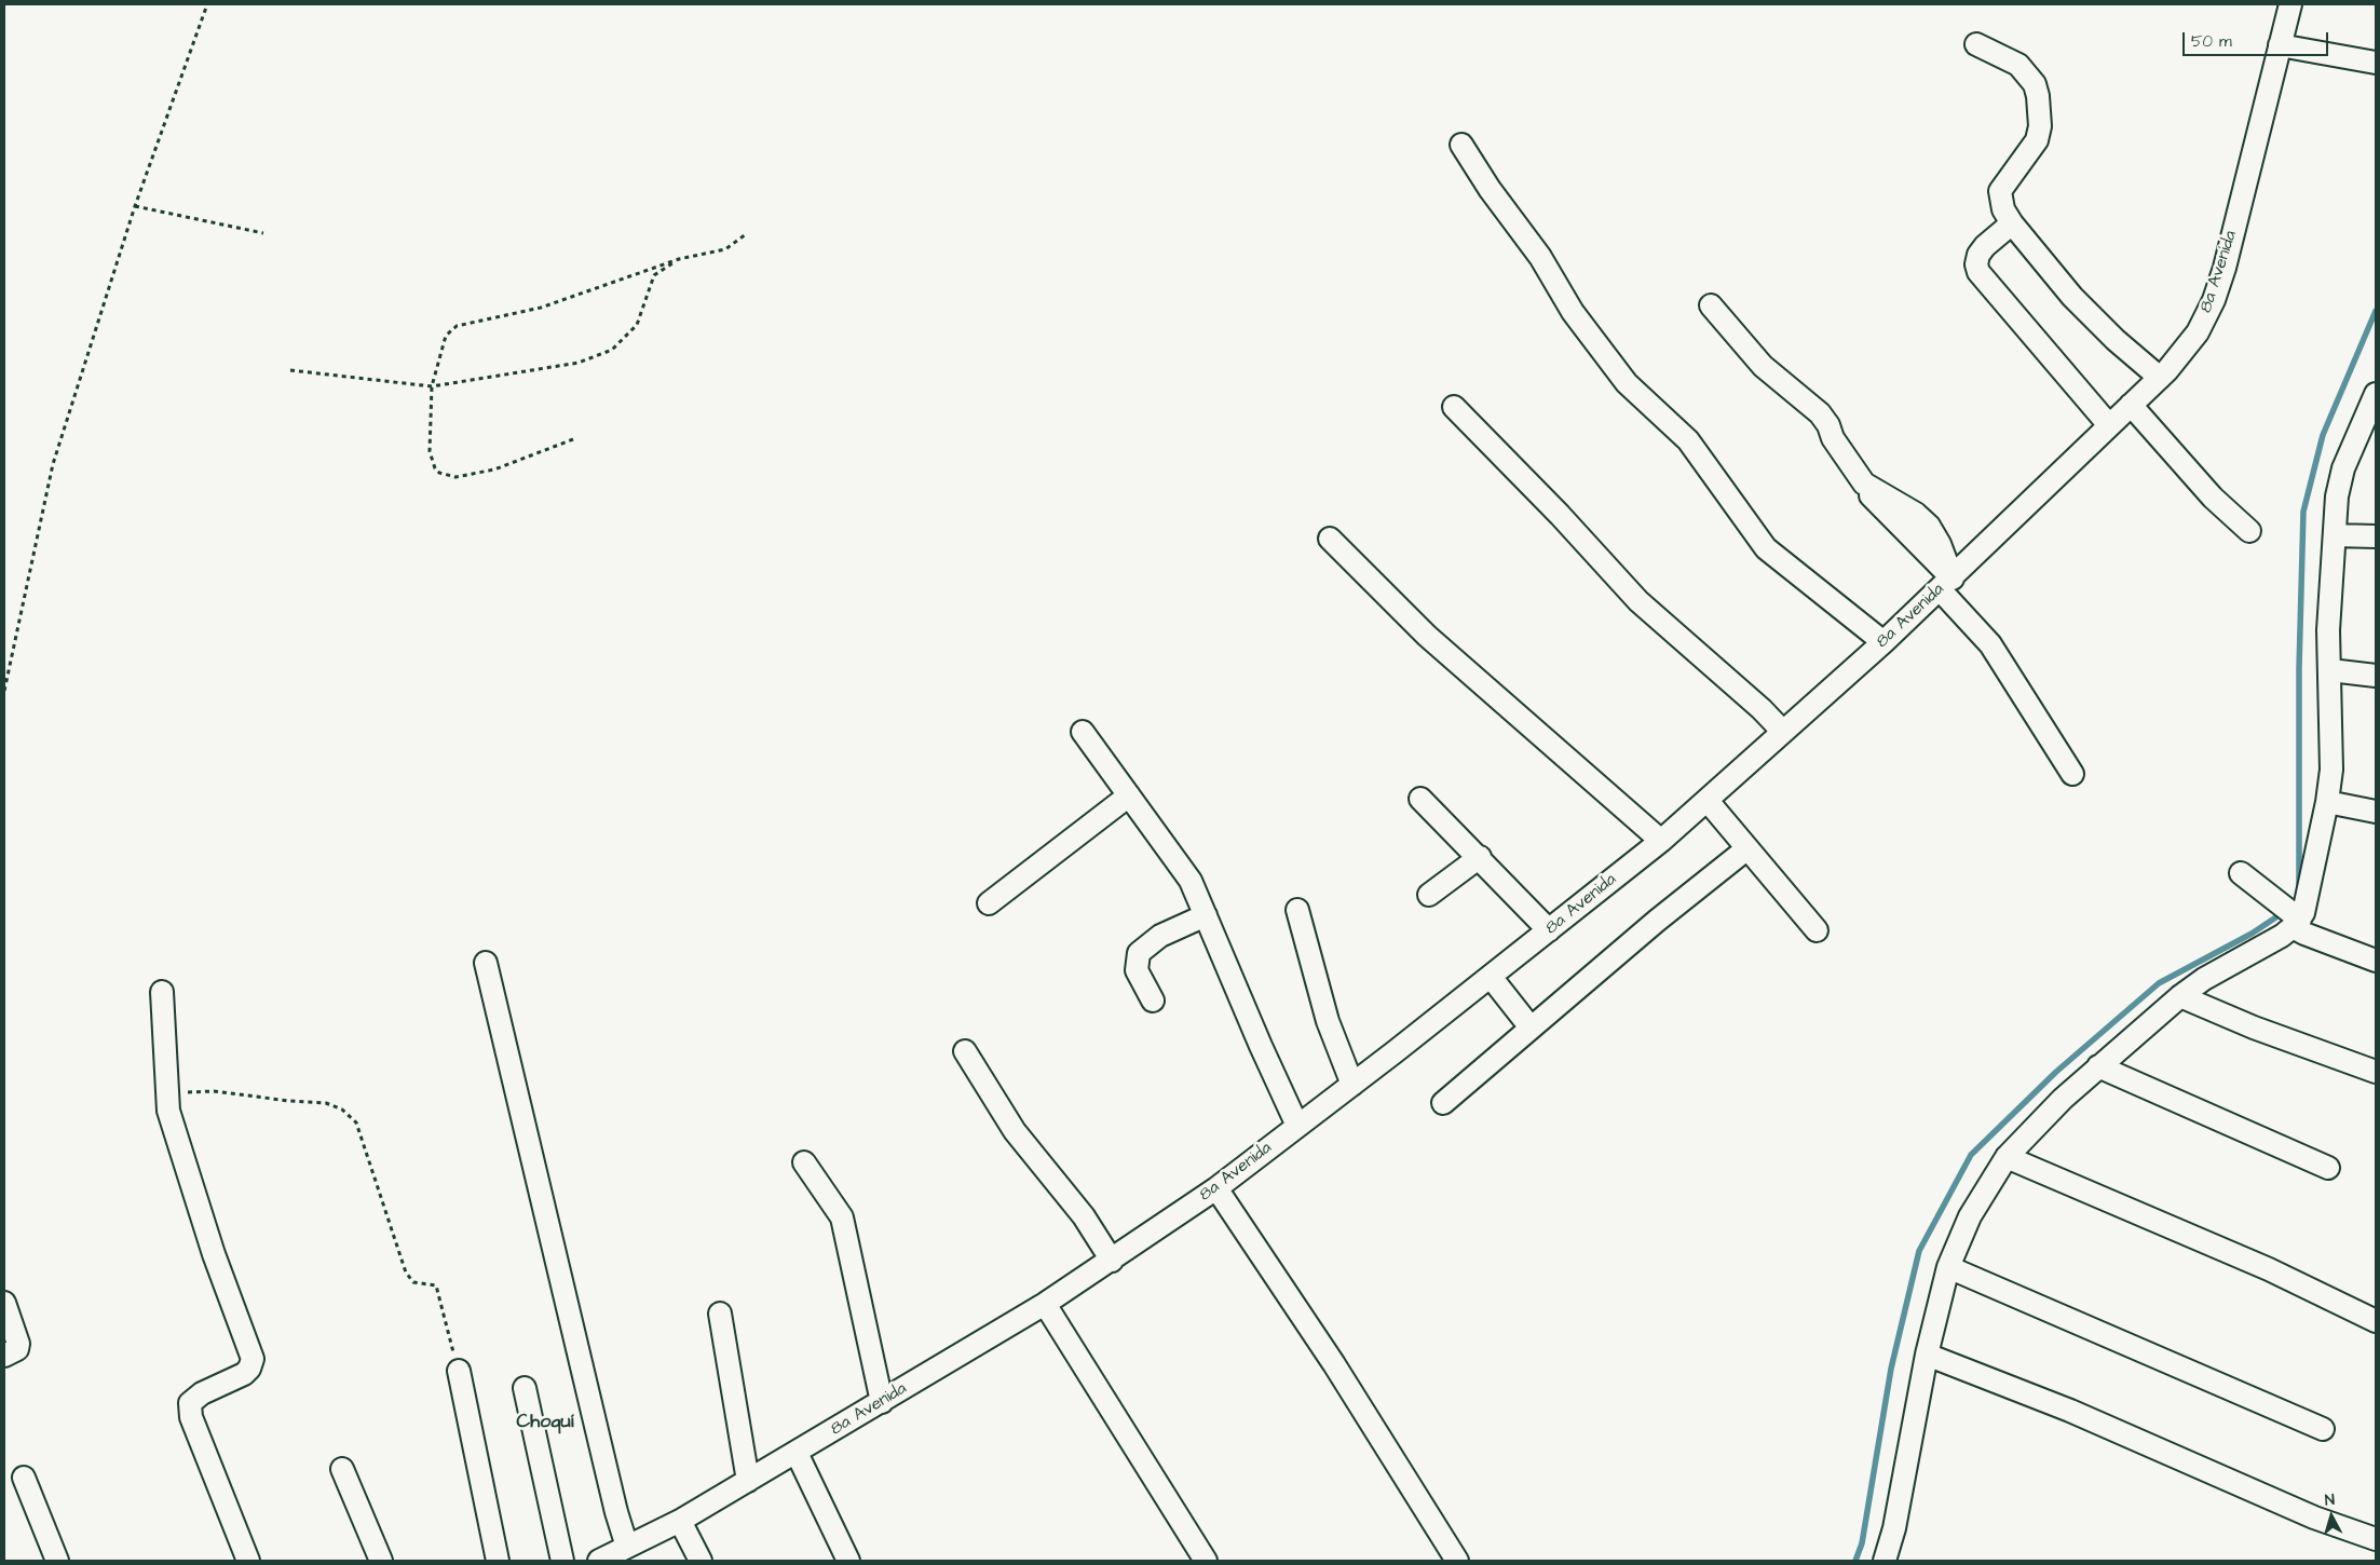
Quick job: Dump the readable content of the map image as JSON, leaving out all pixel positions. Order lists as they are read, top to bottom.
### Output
{
  "streets": {
    "street": ["8a Avenida"]
  },
  "districts": ["Choquí"],
  "scale_bar": "50 m",
  "north": "top"
}
